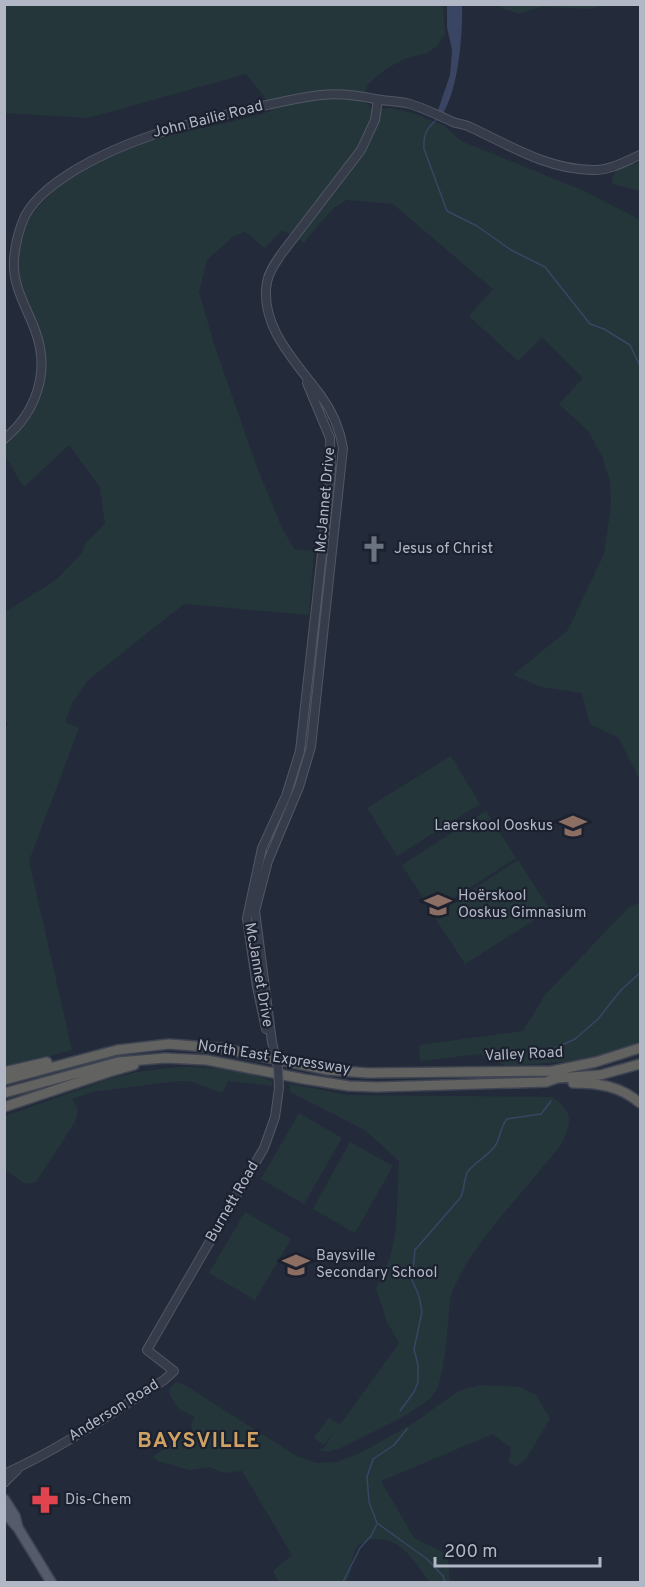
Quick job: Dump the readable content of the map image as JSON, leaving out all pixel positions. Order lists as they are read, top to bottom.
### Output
{
  "streets": {
    "highway": ["Valley Road", "North East Expressway"],
    "street": [
      "John Bailie Road",
      "McJannet Drive",
      "Burnett Road",
      "Anderson Road"
    ]
  },
  "crossings": [
    ["John Bailie Road", "McJannet Drive"],
    ["McJannet Drive", "Burnett Road"],
    ["Valley Road", "North East Expressway"],
    ["Burnett Road", "Anderson Road"]
  ],
  "districts": ["BAYSVILLE"],
  "places": {
    "church": ["Jesus of Christ"],
    "school or university": ["Laerskool Ooskus", "Hoërskool Ooskus Gimnasium", "Baysville Secondary School"],
    "pharmacy": ["Dis-Chem"]
  },
  "scale_bar": "200 m"
}
